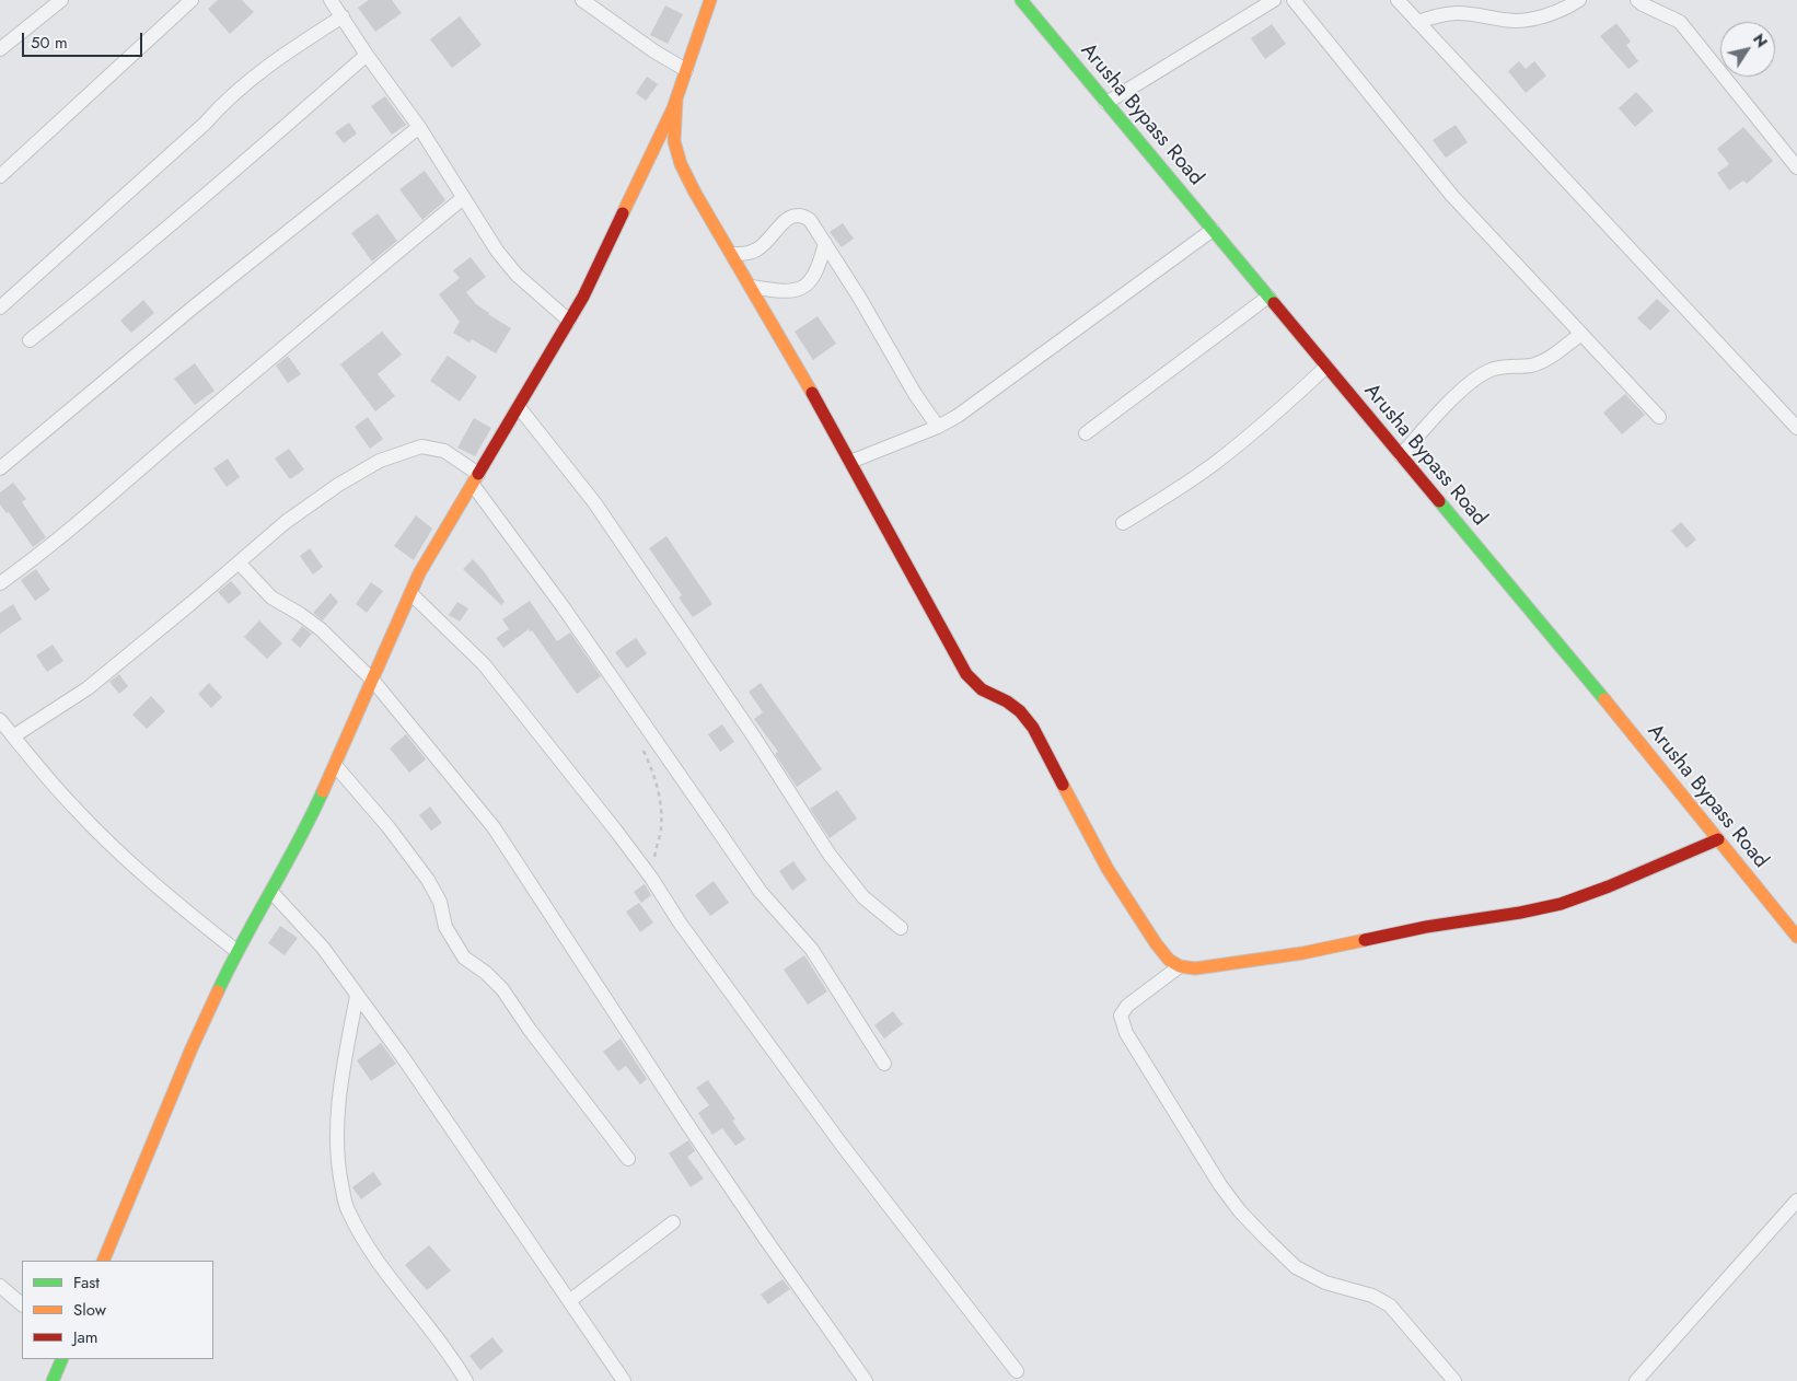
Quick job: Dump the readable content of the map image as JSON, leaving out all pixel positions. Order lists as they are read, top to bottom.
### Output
{
  "streets": {
    "street": ["Arusha Bypass Road"]
  },
  "legend": ["Fast", "Slow", "Jam"],
  "scale_bar": "50 m",
  "north": "top right"
}
